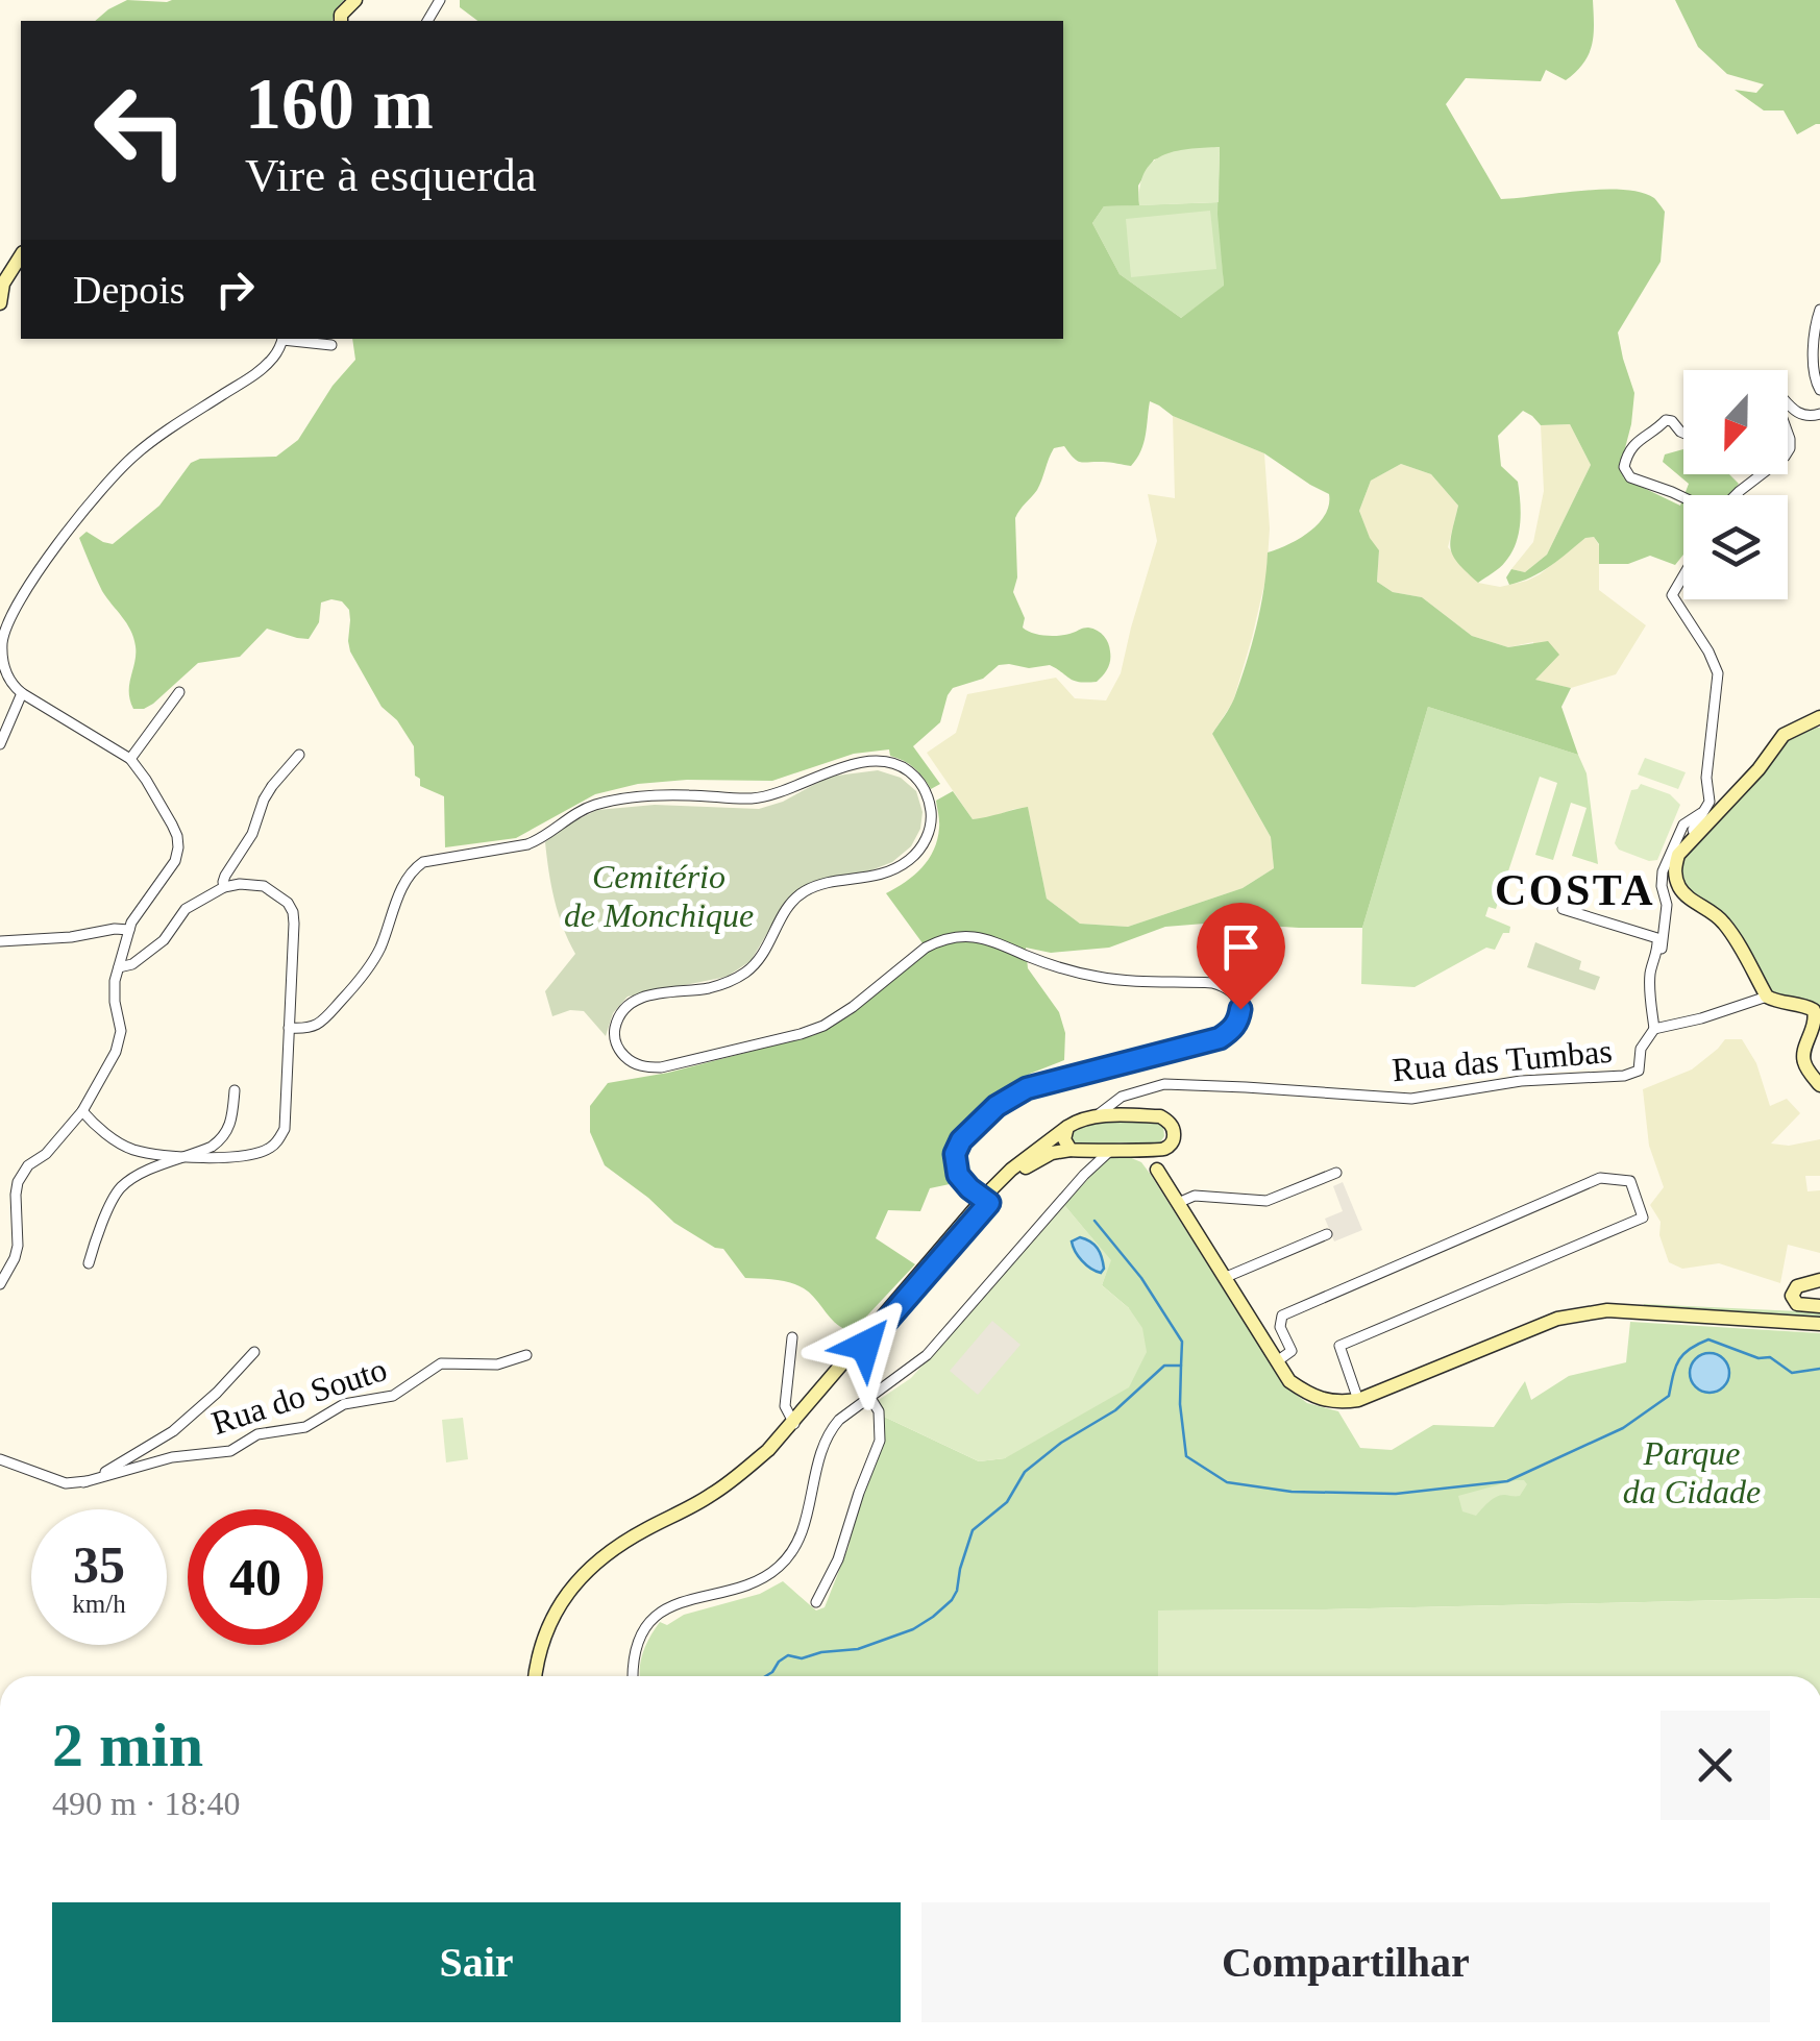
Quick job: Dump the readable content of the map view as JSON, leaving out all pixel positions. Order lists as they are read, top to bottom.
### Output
{
  "streets": {
    "street": ["Rua das Tumbas", "Rua do Souto"]
  },
  "districts": ["COSTA"],
  "parks": ["Cemitério de Monchique", "Parque da Cidade"],
  "north": "bottom",
  "page": {
    "turn": ["160 m", "Vire à esquerda"],
    "then": "Depois",
    "speed": "35 km/h",
    "limit": "40",
    "heading": ["2 min", "490 m · 18:40"],
    "buttons": ["Sair", "Compartilhar"]
  }
}
